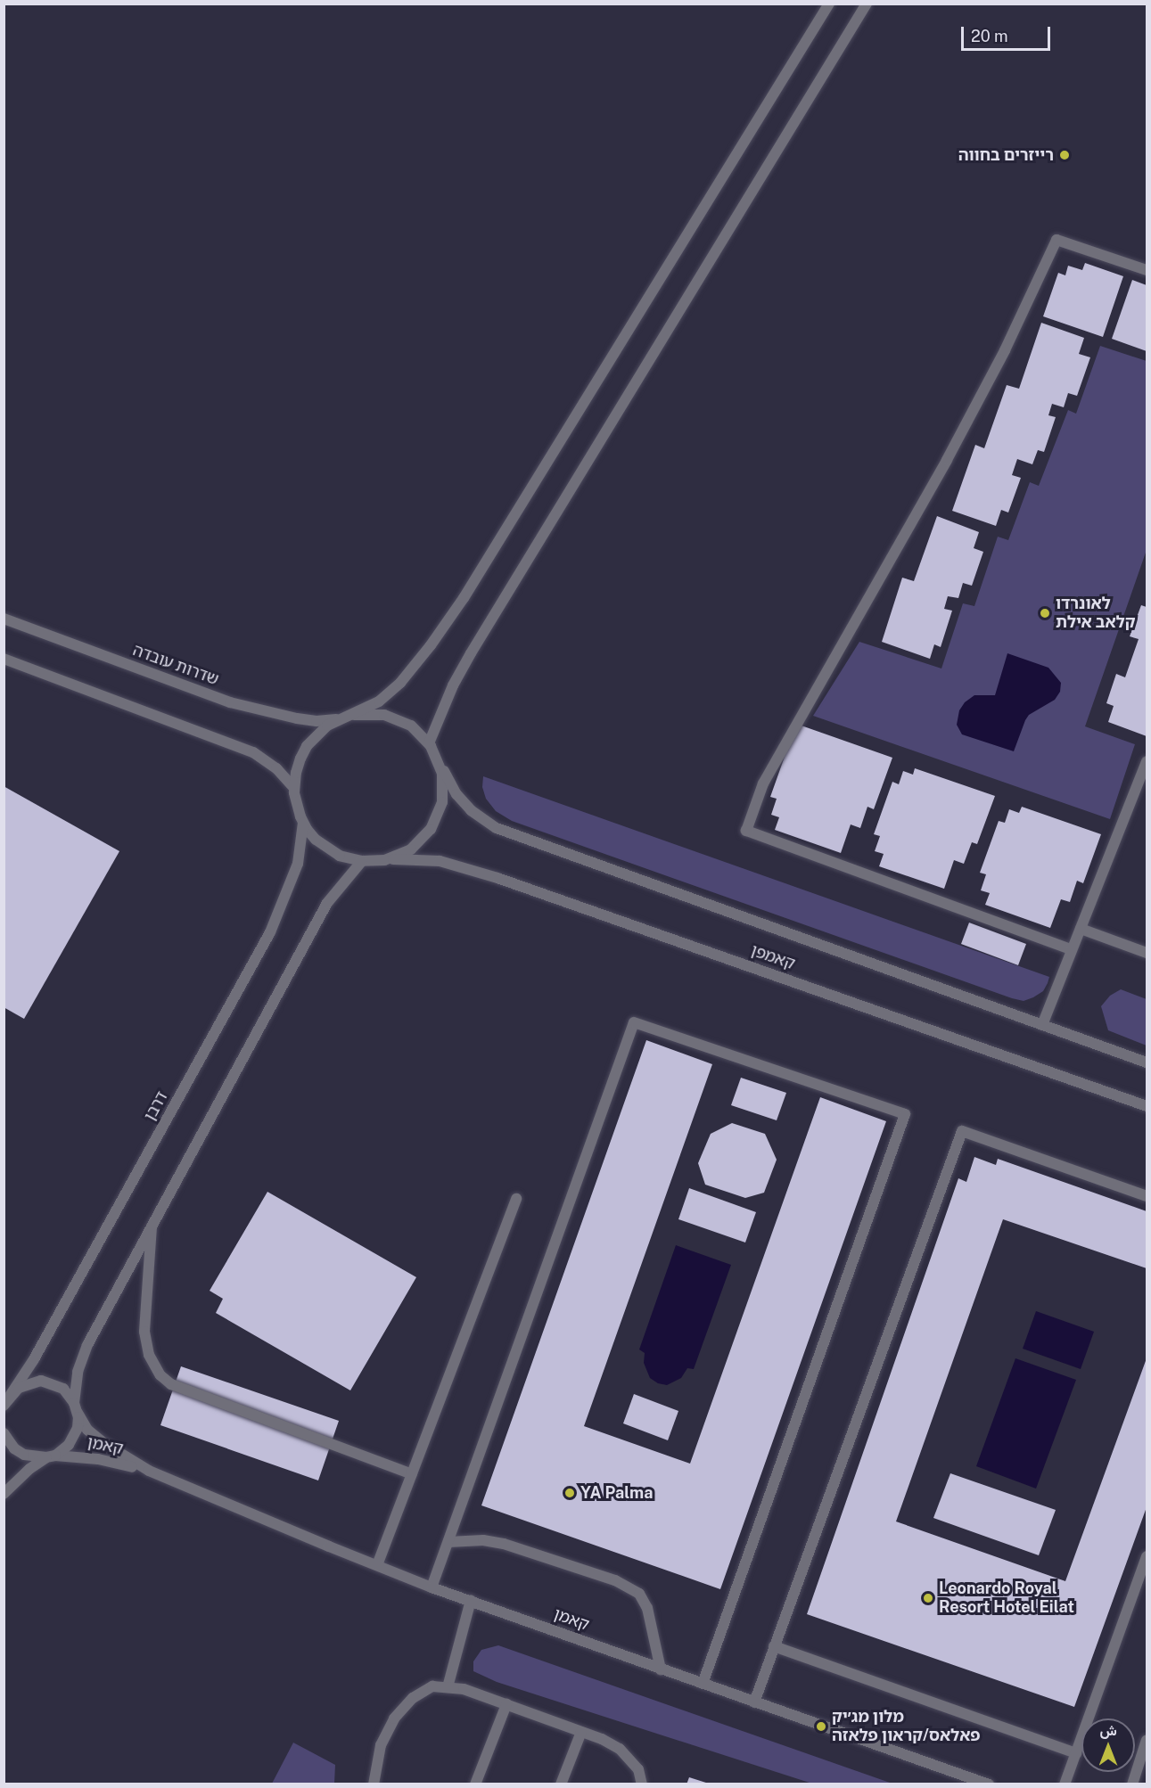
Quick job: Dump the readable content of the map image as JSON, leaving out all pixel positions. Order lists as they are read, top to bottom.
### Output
{
  "streets": {
    "street": [
      "שדרות עובדה",
      "קאמפן",
      "דרבן",
      "קאמן"
    ]
  },
  "crossings": [
    ["שדרות עובדה", "קאמפן"],
    ["שדרות עובדה", "דרבן"],
    ["קאמפן", "דרבן"],
    ["דרבן", "קאמן"]
  ],
  "places": [
    "רייזרים בחווה",
    "לאונרדו קלאב אילת",
    "YA Palma",
    "Leonardo Royal Resort Hotel Eilat",
    "מלון מג׳יק פאלאס/קראון פלאזה"
  ],
  "scale_bar": "20 m",
  "north": "top"
}
